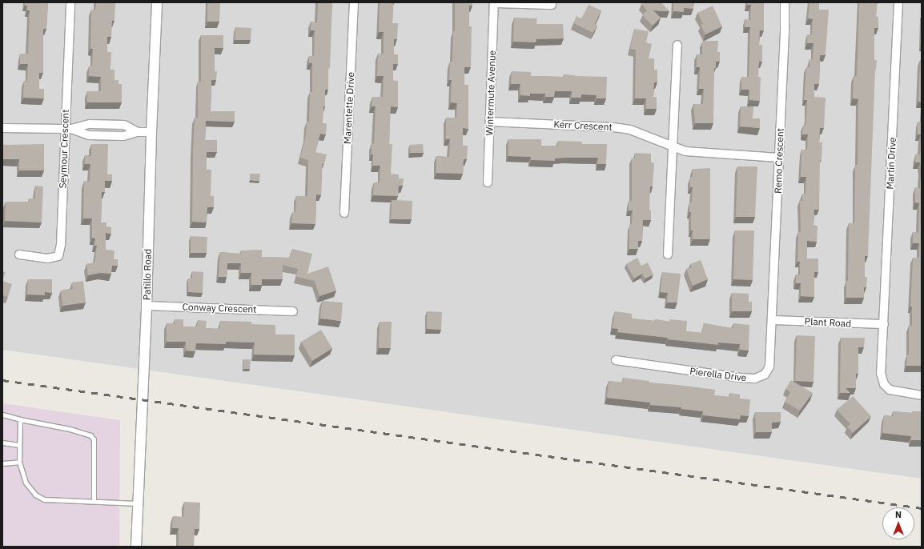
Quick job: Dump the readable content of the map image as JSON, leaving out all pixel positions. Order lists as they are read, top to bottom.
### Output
{
  "streets": {
    "street": [
      "Wintermute Avenue",
      "Marentette Drive",
      "Kerr Crescent",
      "Seymour Crescent",
      "Remo Crescent",
      "Martin Drive",
      "Patillo Road",
      "Conway Crescent",
      "Plant Road",
      "Pierella Drive"
    ]
  },
  "crossings": [
    ["Wintermute Avenue", "Kerr Crescent"],
    ["Remo Crescent", "Plant Road"],
    ["Remo Crescent", "Pierella Drive"],
    ["Martin Drive", "Plant Road"],
    ["Patillo Road", "Conway Crescent"],
    ["Plant Road", "Pierella Drive"]
  ],
  "north": "top"
}
